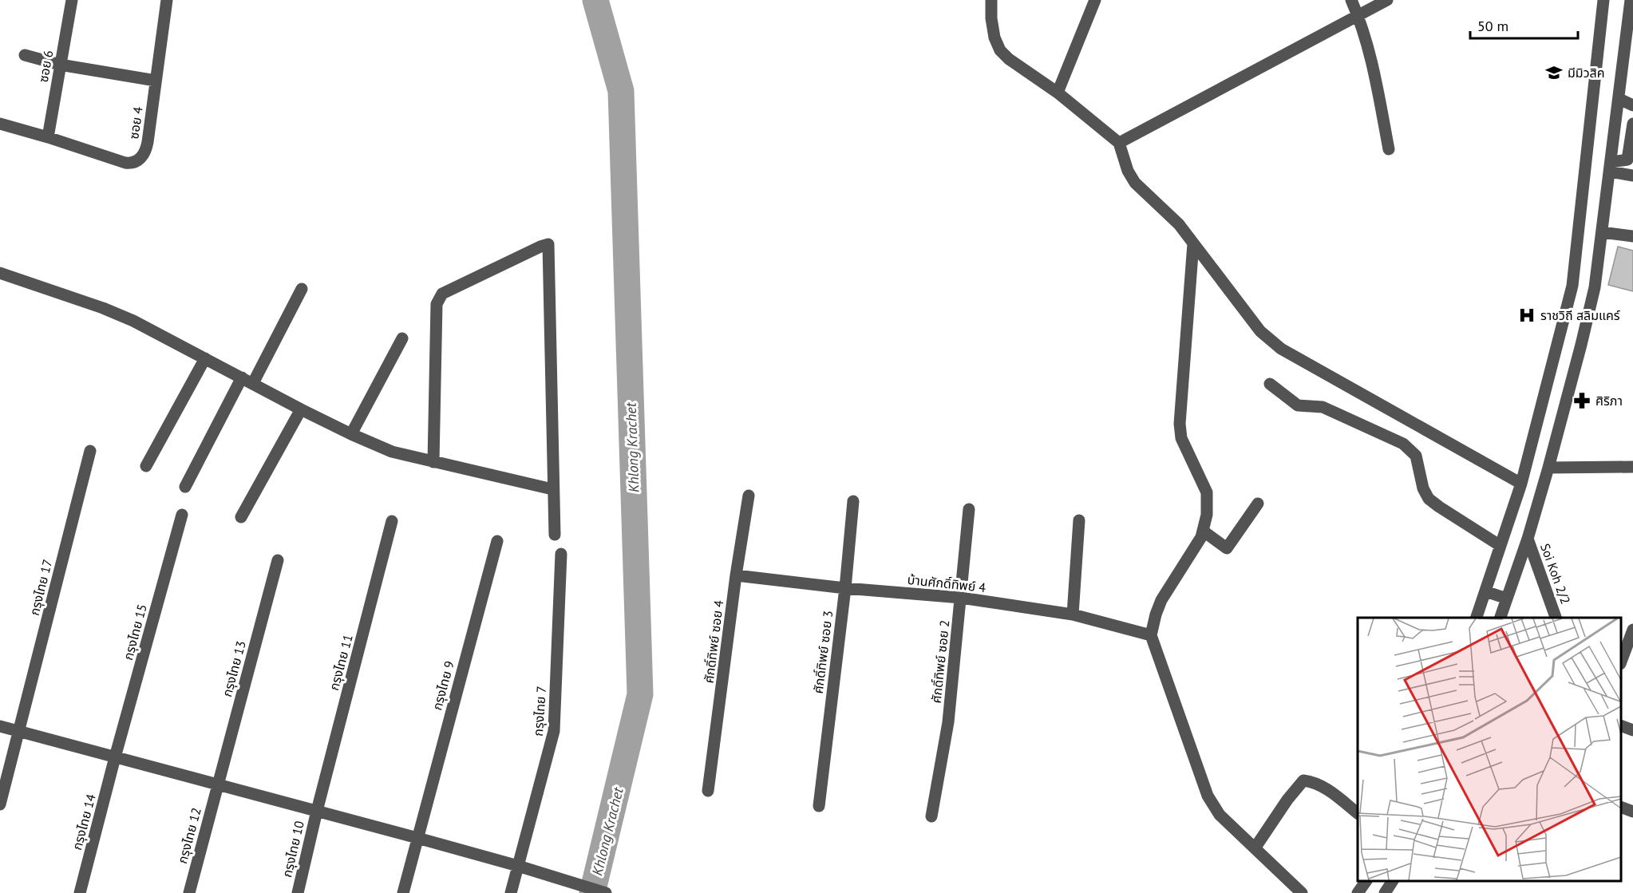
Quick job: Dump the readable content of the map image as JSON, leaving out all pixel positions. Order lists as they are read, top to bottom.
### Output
{
  "streets": {
    "street": [
      "ซอย 6",
      "ซอย 4",
      "Soi Koh 2/2",
      "บ้านศักดิ์ทิพย์ 4",
      "กรุงไทย 17",
      "กรุงไทย 15",
      "ศักดิ์ทิพย์ ซอย 4",
      "ศักดิ์ทิพย์ ซอย 3",
      "ศักดิ์ทิพย์ ซอย 2",
      "กรุงไทย 11",
      "กรุงไทย 13",
      "กรุงไทย 9",
      "กรุงไทย 7",
      "กรุงไทย 14",
      "กรุงไทย 12",
      "กรุงไทย 10"
    ]
  },
  "crossings": [
    ["ซอย 6", "ซอย 4"],
    ["บ้านศักดิ์ทิพย์ 4", "ศักดิ์ทิพย์ ซอย 4"],
    ["บ้านศักดิ์ทิพย์ 4", "ศักดิ์ทิพย์ ซอย 3"],
    ["บ้านศักดิ์ทิพย์ 4", "ศักดิ์ทิพย์ ซอย 2"],
    ["กรุงไทย 15", "กรุงไทย 14"],
    ["กรุงไทย 11", "กรุงไทย 10"],
    ["กรุงไทย 13", "กรุงไทย 12"]
  ],
  "water": ["Khlong Krachet"],
  "places": {
    "school or university": ["มีมิวสิค"],
    "hospital": ["ราชวิถี สลิมแคร์"],
    "pharmacy": ["ศิริภา"]
  },
  "scale_bar": "50 m"
}
